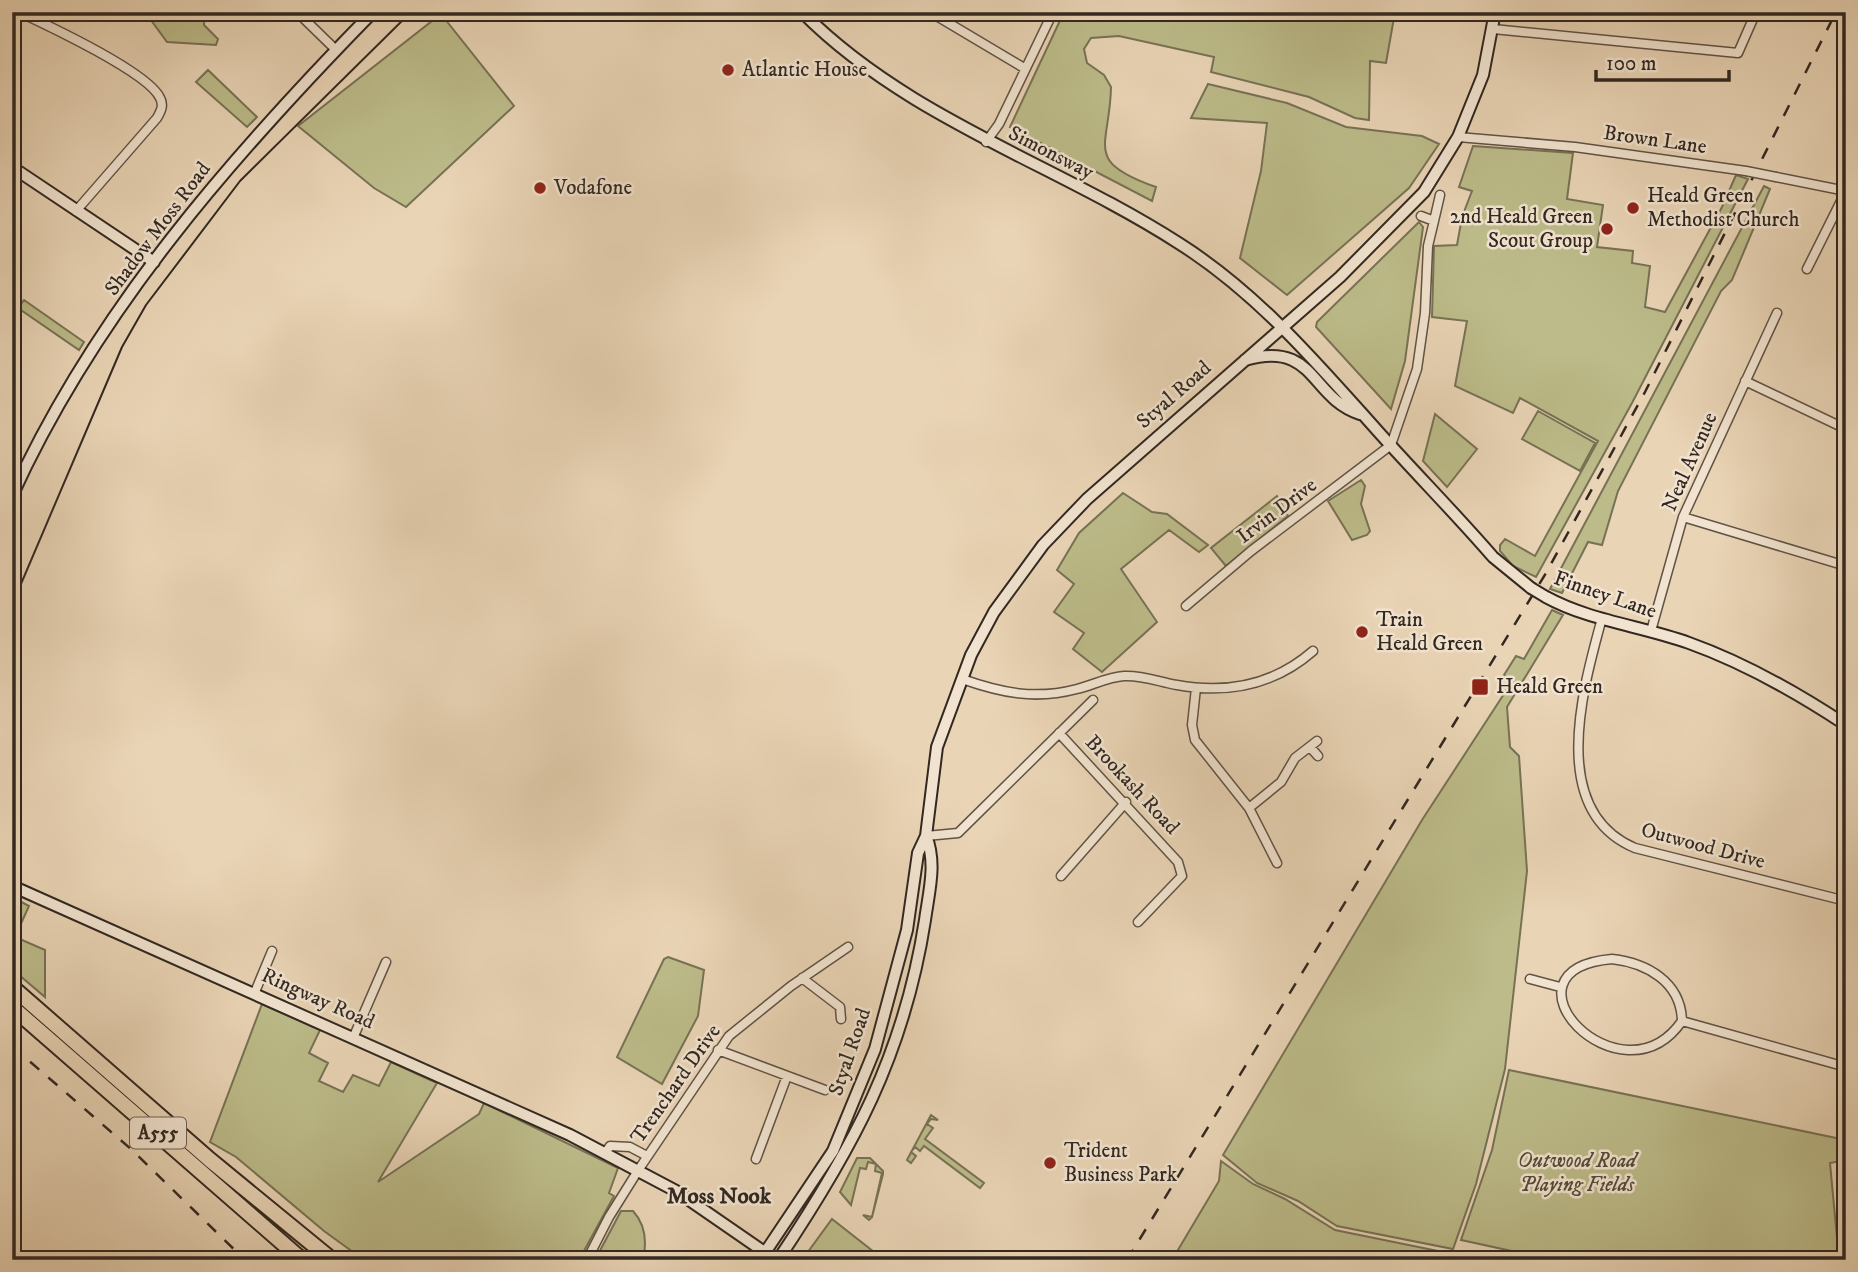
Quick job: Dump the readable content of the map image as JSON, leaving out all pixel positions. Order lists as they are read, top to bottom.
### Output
{
  "streets": {
    "highway": ["A555"],
    "street": [
      "Brown Lane",
      "Simonsway",
      "Shadow Moss Road",
      "Styal Road",
      "Neal Avenue",
      "Irvin Drive",
      "Finney Lane",
      "Brookash Road",
      "Outwood Drive",
      "Ringway Road",
      "Trenchard Drive"
    ]
  },
  "crossings": [
    ["Brown Lane", "Styal Road"],
    ["Simonsway", "Styal Road"],
    ["Simonsway", "Finney Lane"],
    ["Styal Road", "Finney Lane"],
    ["Styal Road", "Ringway Road"],
    ["Neal Avenue", "Finney Lane"],
    ["Irvin Drive", "Finney Lane"],
    ["Finney Lane", "Outwood Drive"],
    ["Ringway Road", "Trenchard Drive"]
  ],
  "districts": ["Moss Nook"],
  "parks": ["Outwood Road Playing Fields"],
  "places": {
    "other": [
      "Atlantic House",
      "Vodafone",
      "Heald Green Methodist Church",
      "2nd Heald Green Scout Group",
      "Train Heald Green",
      "Trident Business Park"
    ],
    "transit": ["Heald Green"]
  },
  "scale_bar": "100 m"
}
